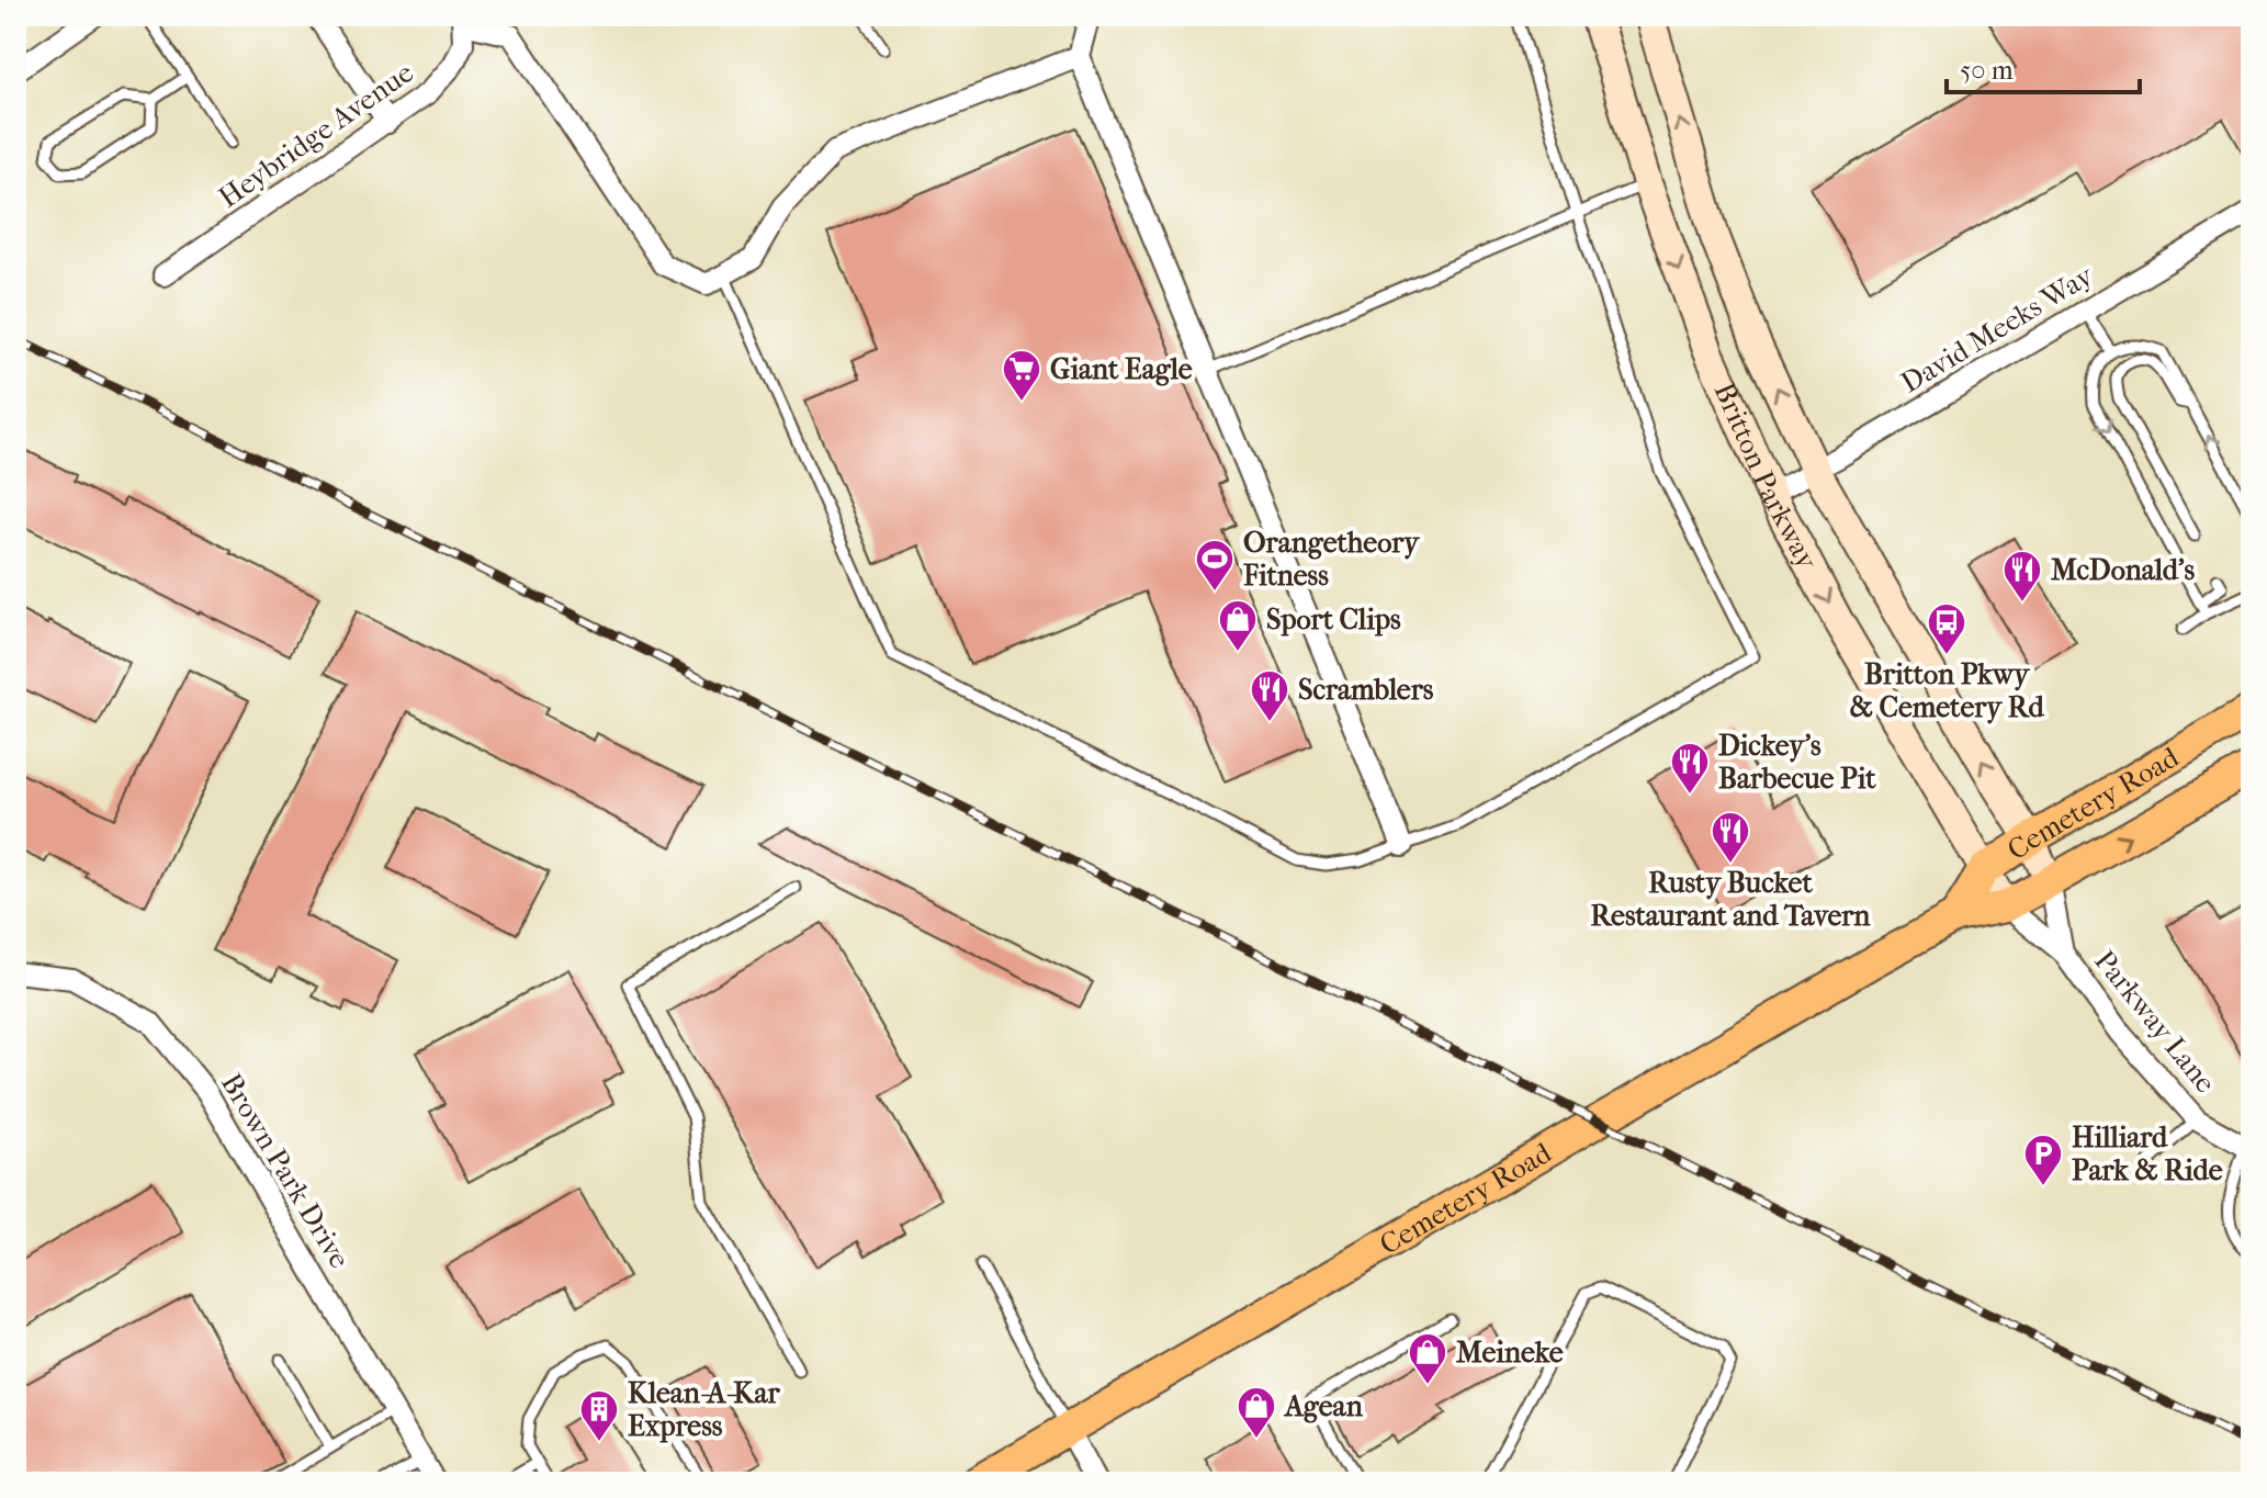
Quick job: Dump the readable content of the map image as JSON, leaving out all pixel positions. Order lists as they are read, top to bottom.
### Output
{
  "streets": {
    "main road": ["Britton Parkway", "Cemetery Road"],
    "street": [
      "Heybridge Avenue",
      "David Meeks Way",
      "Parkway Lane",
      "Brown Park Drive"
    ]
  },
  "crossings": [
    ["David Meeks Way", "Britton Parkway"],
    ["Britton Parkway", "Cemetery Road"],
    ["Britton Parkway", "Parkway Lane"],
    ["Cemetery Road", "Parkway Lane"]
  ],
  "places": {
    "supermarket": ["Giant Eagle"],
    "sports": ["Orangetheory Fitness"],
    "restaurant": [
      "McDonald's",
      "Scramblers",
      "Dickey's Barbecue Pit",
      "Rusty Bucket Restaurant and Tavern"
    ],
    "shop": ["Sport Clips", "Meineke", "Agean"],
    "bus stop": ["Britton Pkwy & Cemetery Rd"],
    "parking": ["Hilliard Park & Ride"],
    "building": ["Klean-A-Kar Express"]
  },
  "scale_bar": "50 m"
}
